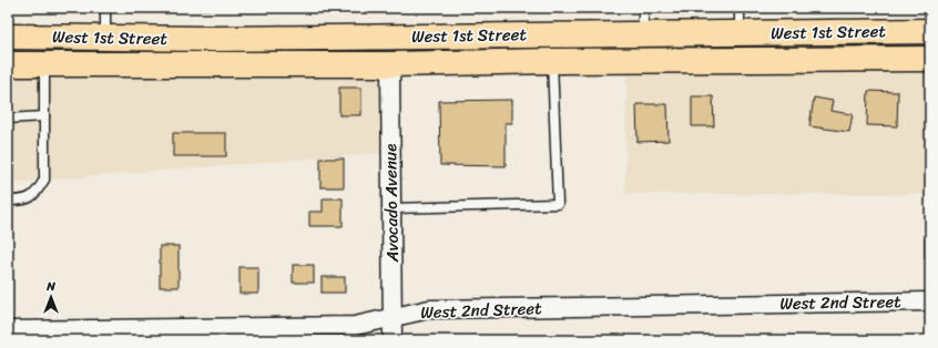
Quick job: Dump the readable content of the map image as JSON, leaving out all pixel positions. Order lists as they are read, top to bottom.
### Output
{
  "streets": {
    "main road": ["West 1st Street"],
    "street": ["Avocado Avenue", "West 2nd Street"]
  },
  "crossings": [
    ["West 1st Street", "Avocado Avenue"],
    ["Avocado Avenue", "West 2nd Street"]
  ],
  "north": "top"
}
